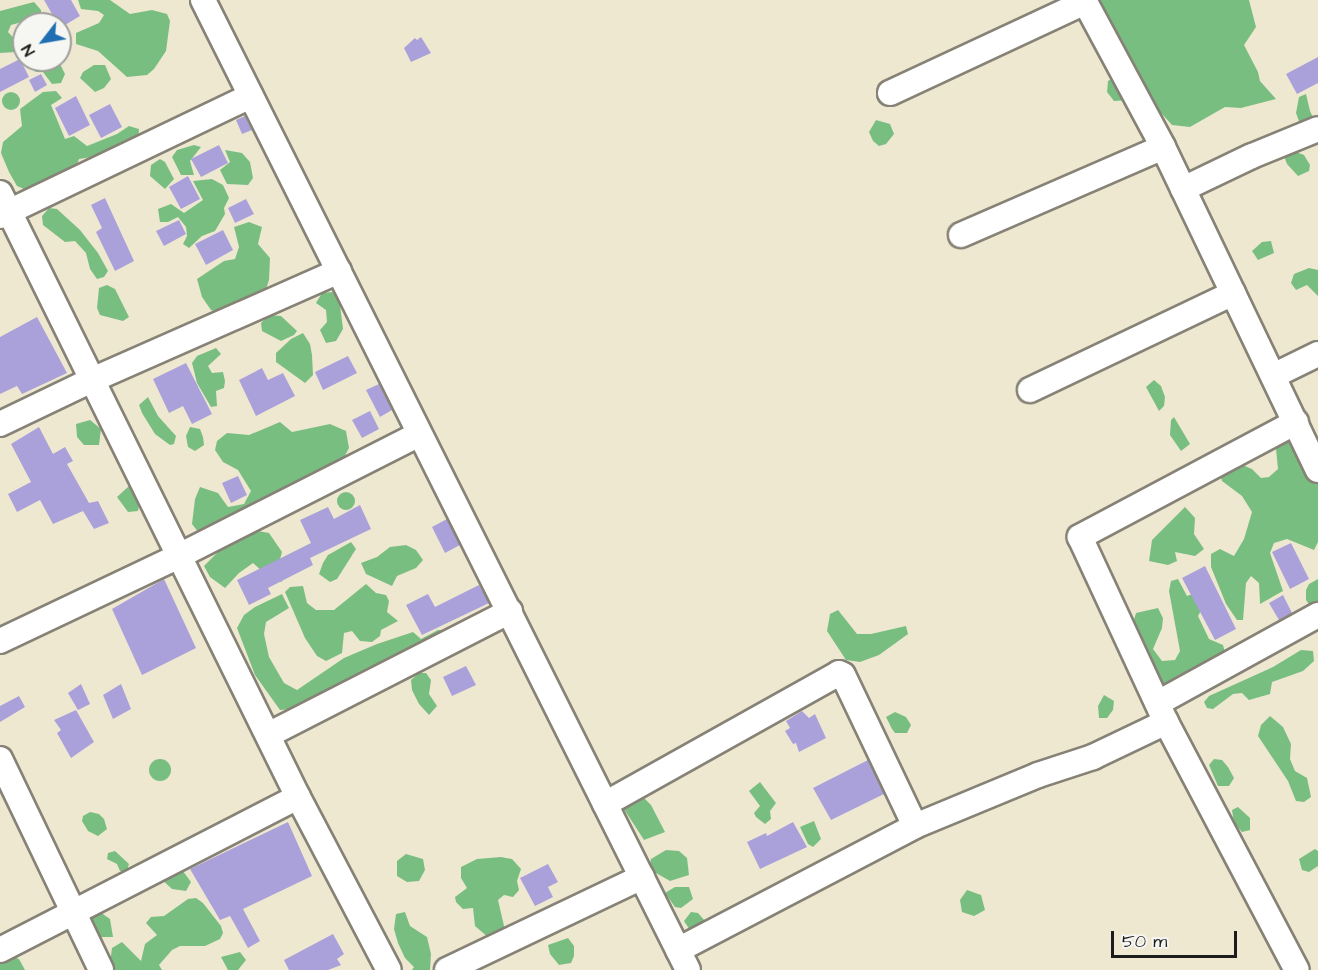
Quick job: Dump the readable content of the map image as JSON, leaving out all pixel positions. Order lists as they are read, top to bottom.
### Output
{
  "scale_bar": "50 m",
  "north": "bottom left"
}
